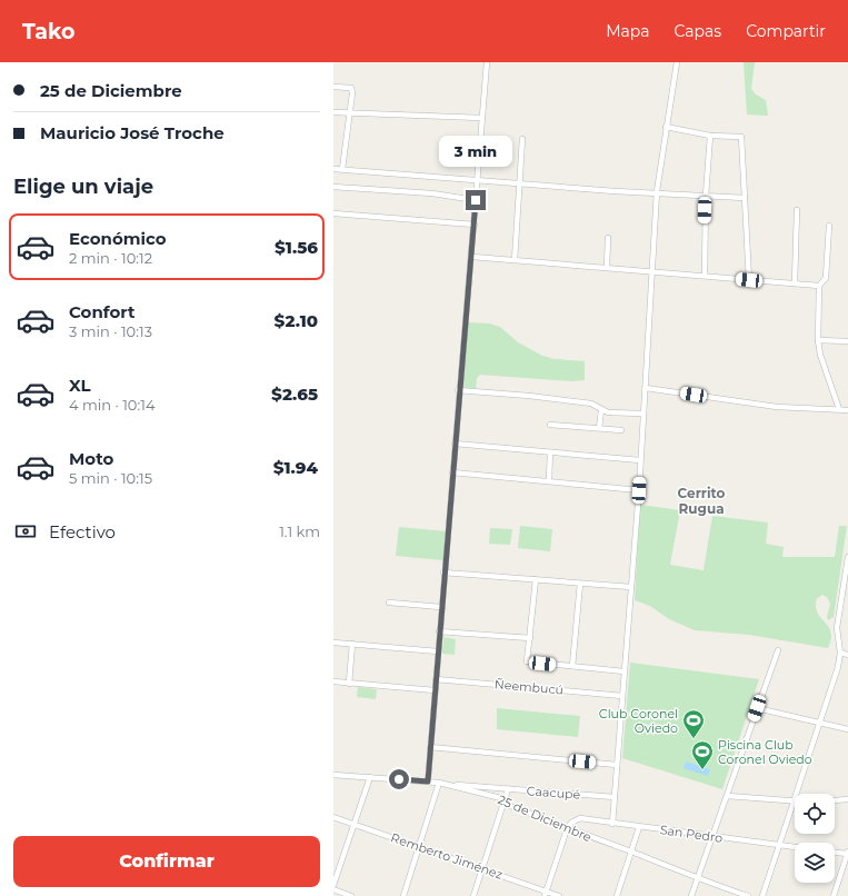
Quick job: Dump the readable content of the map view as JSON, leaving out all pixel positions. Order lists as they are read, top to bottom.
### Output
{
  "streets": {
    "street": [
      "Ñeembucú",
      "Caacupé",
      "25 de Diciembre",
      "San Pedro",
      "Remberto Jiménez"
    ]
  },
  "crossings": [
    ["Caacupé", "25 de Diciembre"],
    ["25 de Diciembre", "San Pedro"]
  ],
  "districts": ["Cerrito Rugua"],
  "places": {
    "sports": ["Club Coronel Oviedo", "Piscina Club Coronel Oviedo"]
  },
  "page": {
    "header": "Tako",
    "nav": ["Mapa", "Capas", "Compartir"],
    "banner": ["25 de Diciembre", "Mauricio José Troche"],
    "bubble": "3 min",
    "heading": "Elige un viaje",
    "list": [
      {
        "name": "Económico",
        "note": "2 min · 10:12",
        "value": "$1.56"
      },
      {
        "name": "Confort",
        "note": "3 min · 10:13",
        "value": "$2.10"
      },
      {
        "name": "XL",
        "note": "4 min · 10:14",
        "value": "$2.65"
      },
      {
        "name": "Moto",
        "note": "5 min · 10:15",
        "value": "$1.94"
      }
    ],
    "pay": ["Efectivo", "1.1 km"],
    "buttons": "Confirmar"
  }
}
